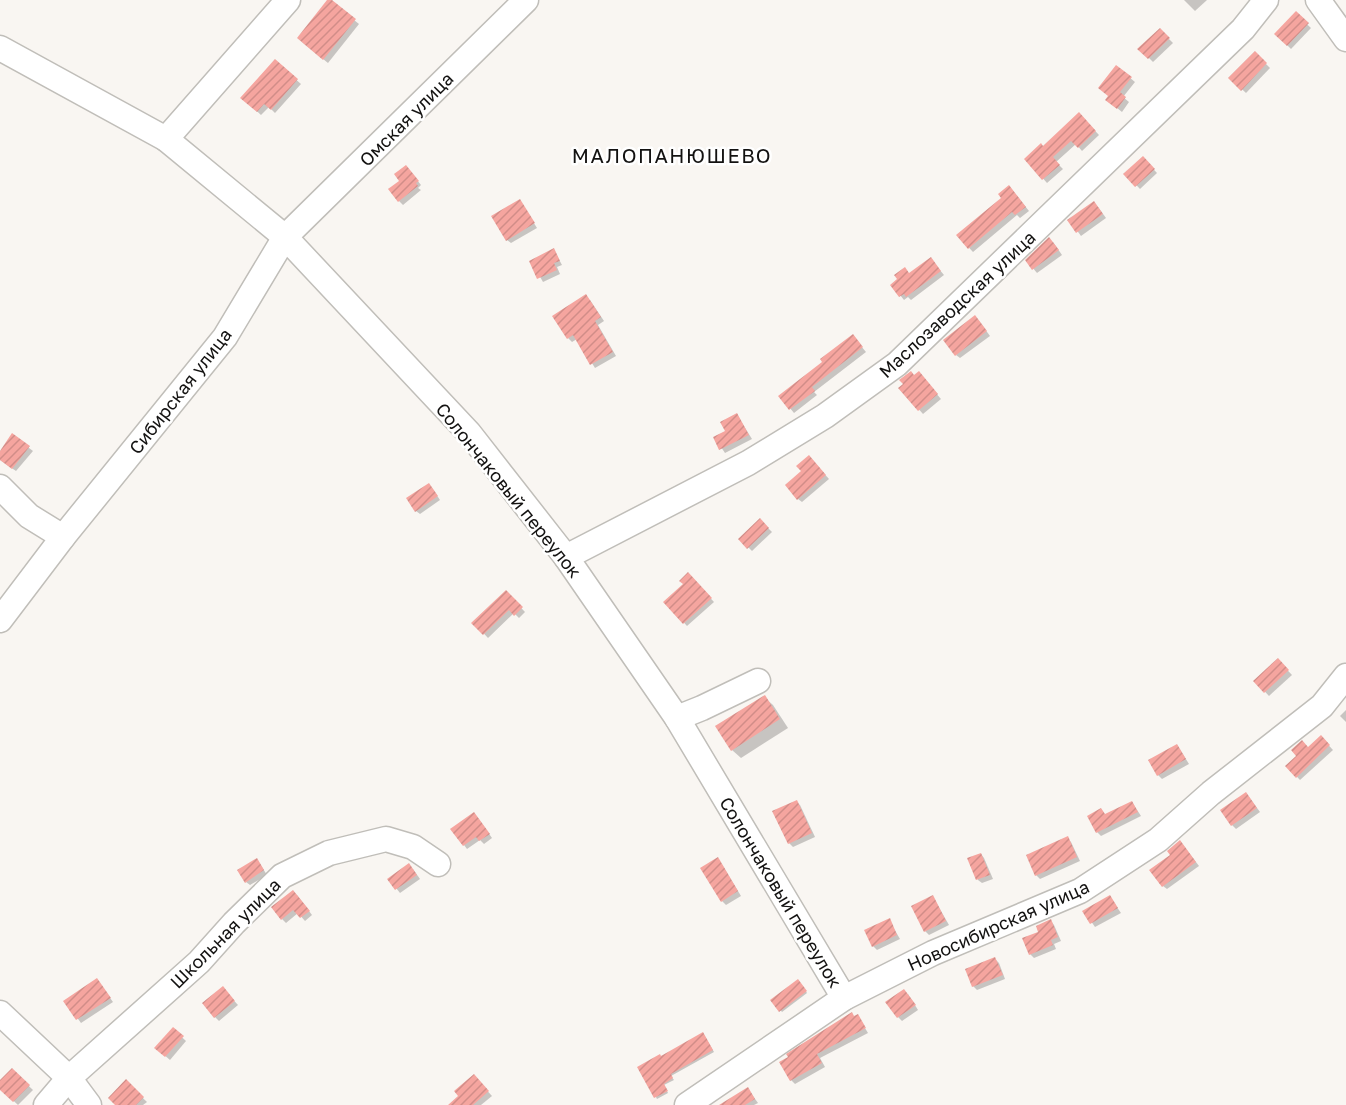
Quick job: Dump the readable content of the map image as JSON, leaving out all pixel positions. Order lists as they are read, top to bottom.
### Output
{
  "streets": {
    "street": [
      "Омская улица",
      "Маслозаводская улица",
      "Сибирская улица",
      "Солончаковый переулок",
      "Новосибирская улица",
      "Школьная улица"
    ]
  },
  "crossings": [
    ["Омская улица", "Сибирская улица"],
    ["Омская улица", "Солончаковый переулок"],
    ["Маслозаводская улица", "Солончаковый переулок"],
    ["Сибирская улица", "Солончаковый переулок"],
    ["Солончаковый переулок", "Новосибирская улица"]
  ],
  "districts": ["МАЛОПАНЮШЕВО"]
}
